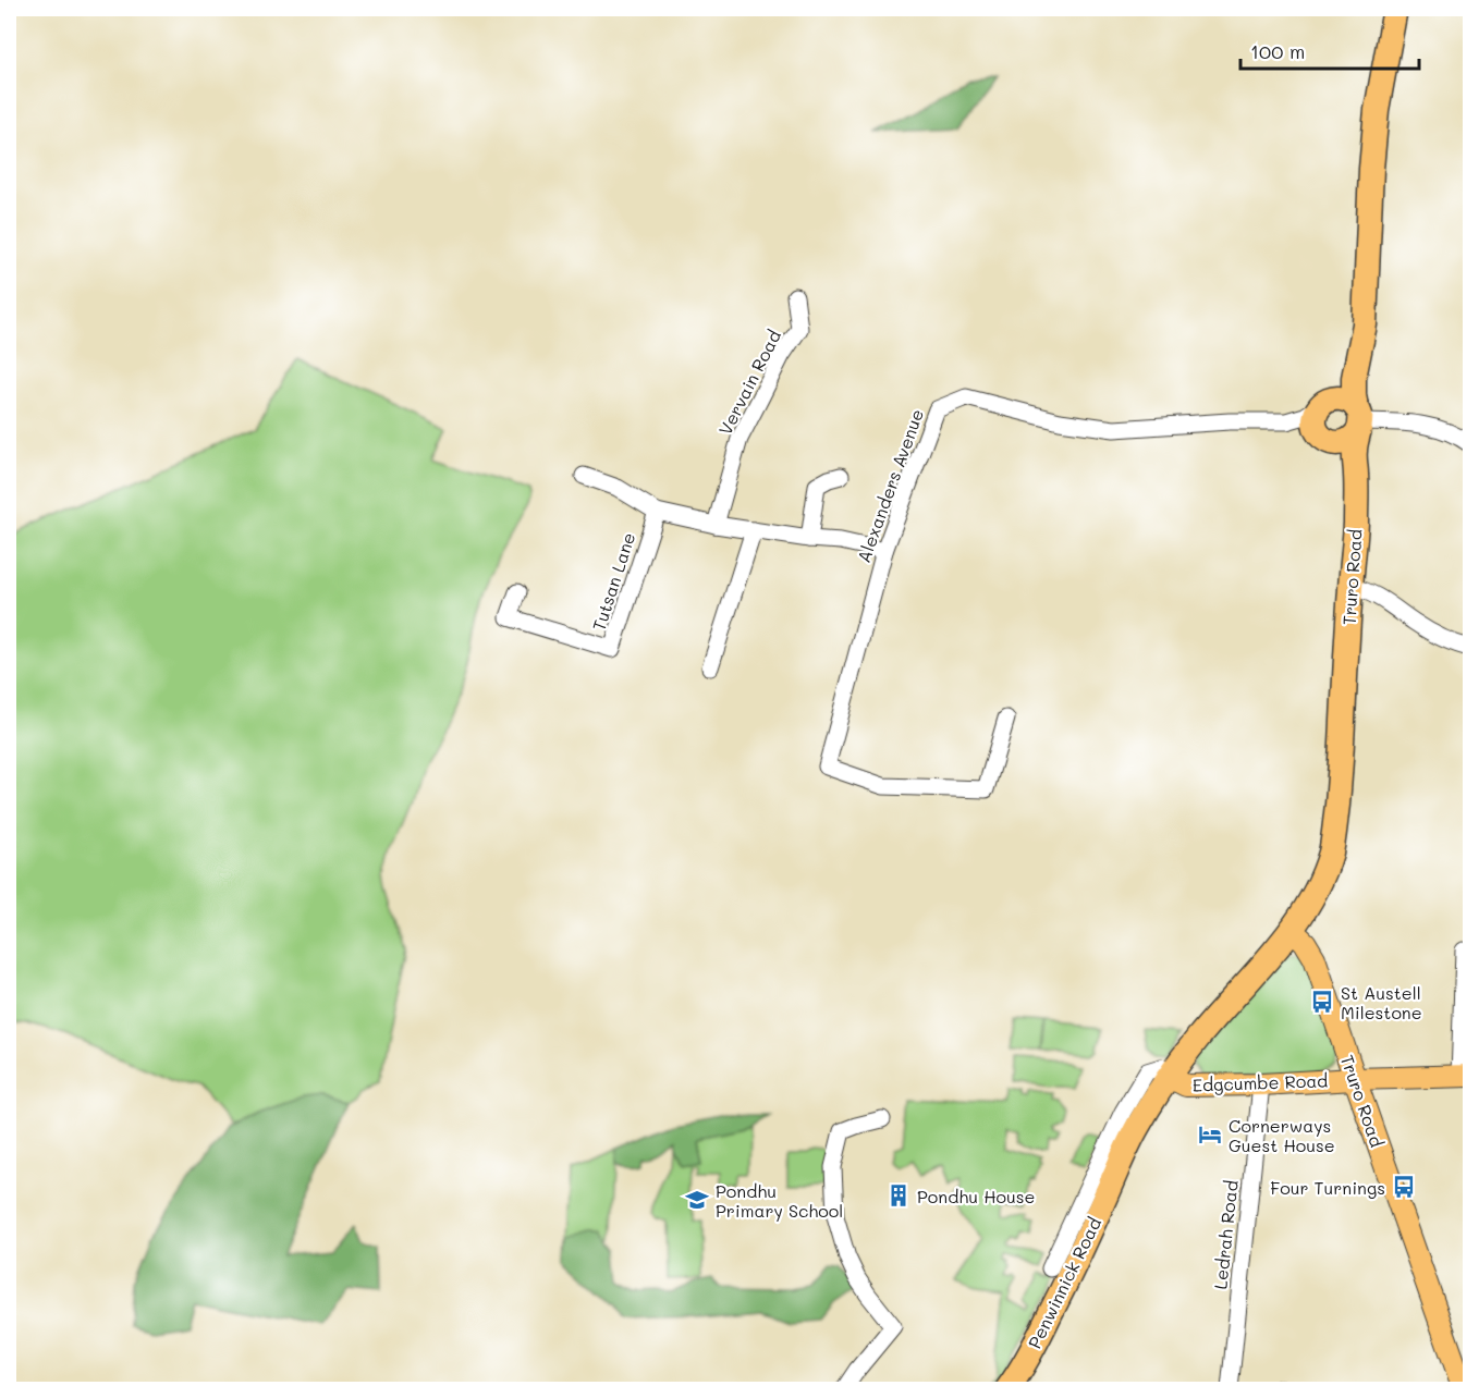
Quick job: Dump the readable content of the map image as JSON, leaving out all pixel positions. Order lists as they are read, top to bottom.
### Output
{
  "streets": {
    "highway": ["Truro Road", "Penwinnick Road"],
    "main road": ["Edgcumbe Road"],
    "street": [
      "Vervain Road",
      "Alexanders Avenue",
      "Tutsan Lane",
      "Ledrah Road"
    ]
  },
  "crossings": [
    ["Alexanders Avenue", "Truro Road"],
    ["Truro Road", "Edgcumbe Road"],
    ["Truro Road", "Penwinnick Road"],
    ["Edgcumbe Road", "Ledrah Road"],
    ["Edgcumbe Road", "Penwinnick Road"]
  ],
  "places": {
    "bus stop": ["St Austell Milestone", "Four Turnings"],
    "hotel": ["Cornerways Guest House"],
    "building": ["Pondhu House"],
    "school or university": ["Pondhu Primary School"]
  },
  "scale_bar": "100 m"
}
